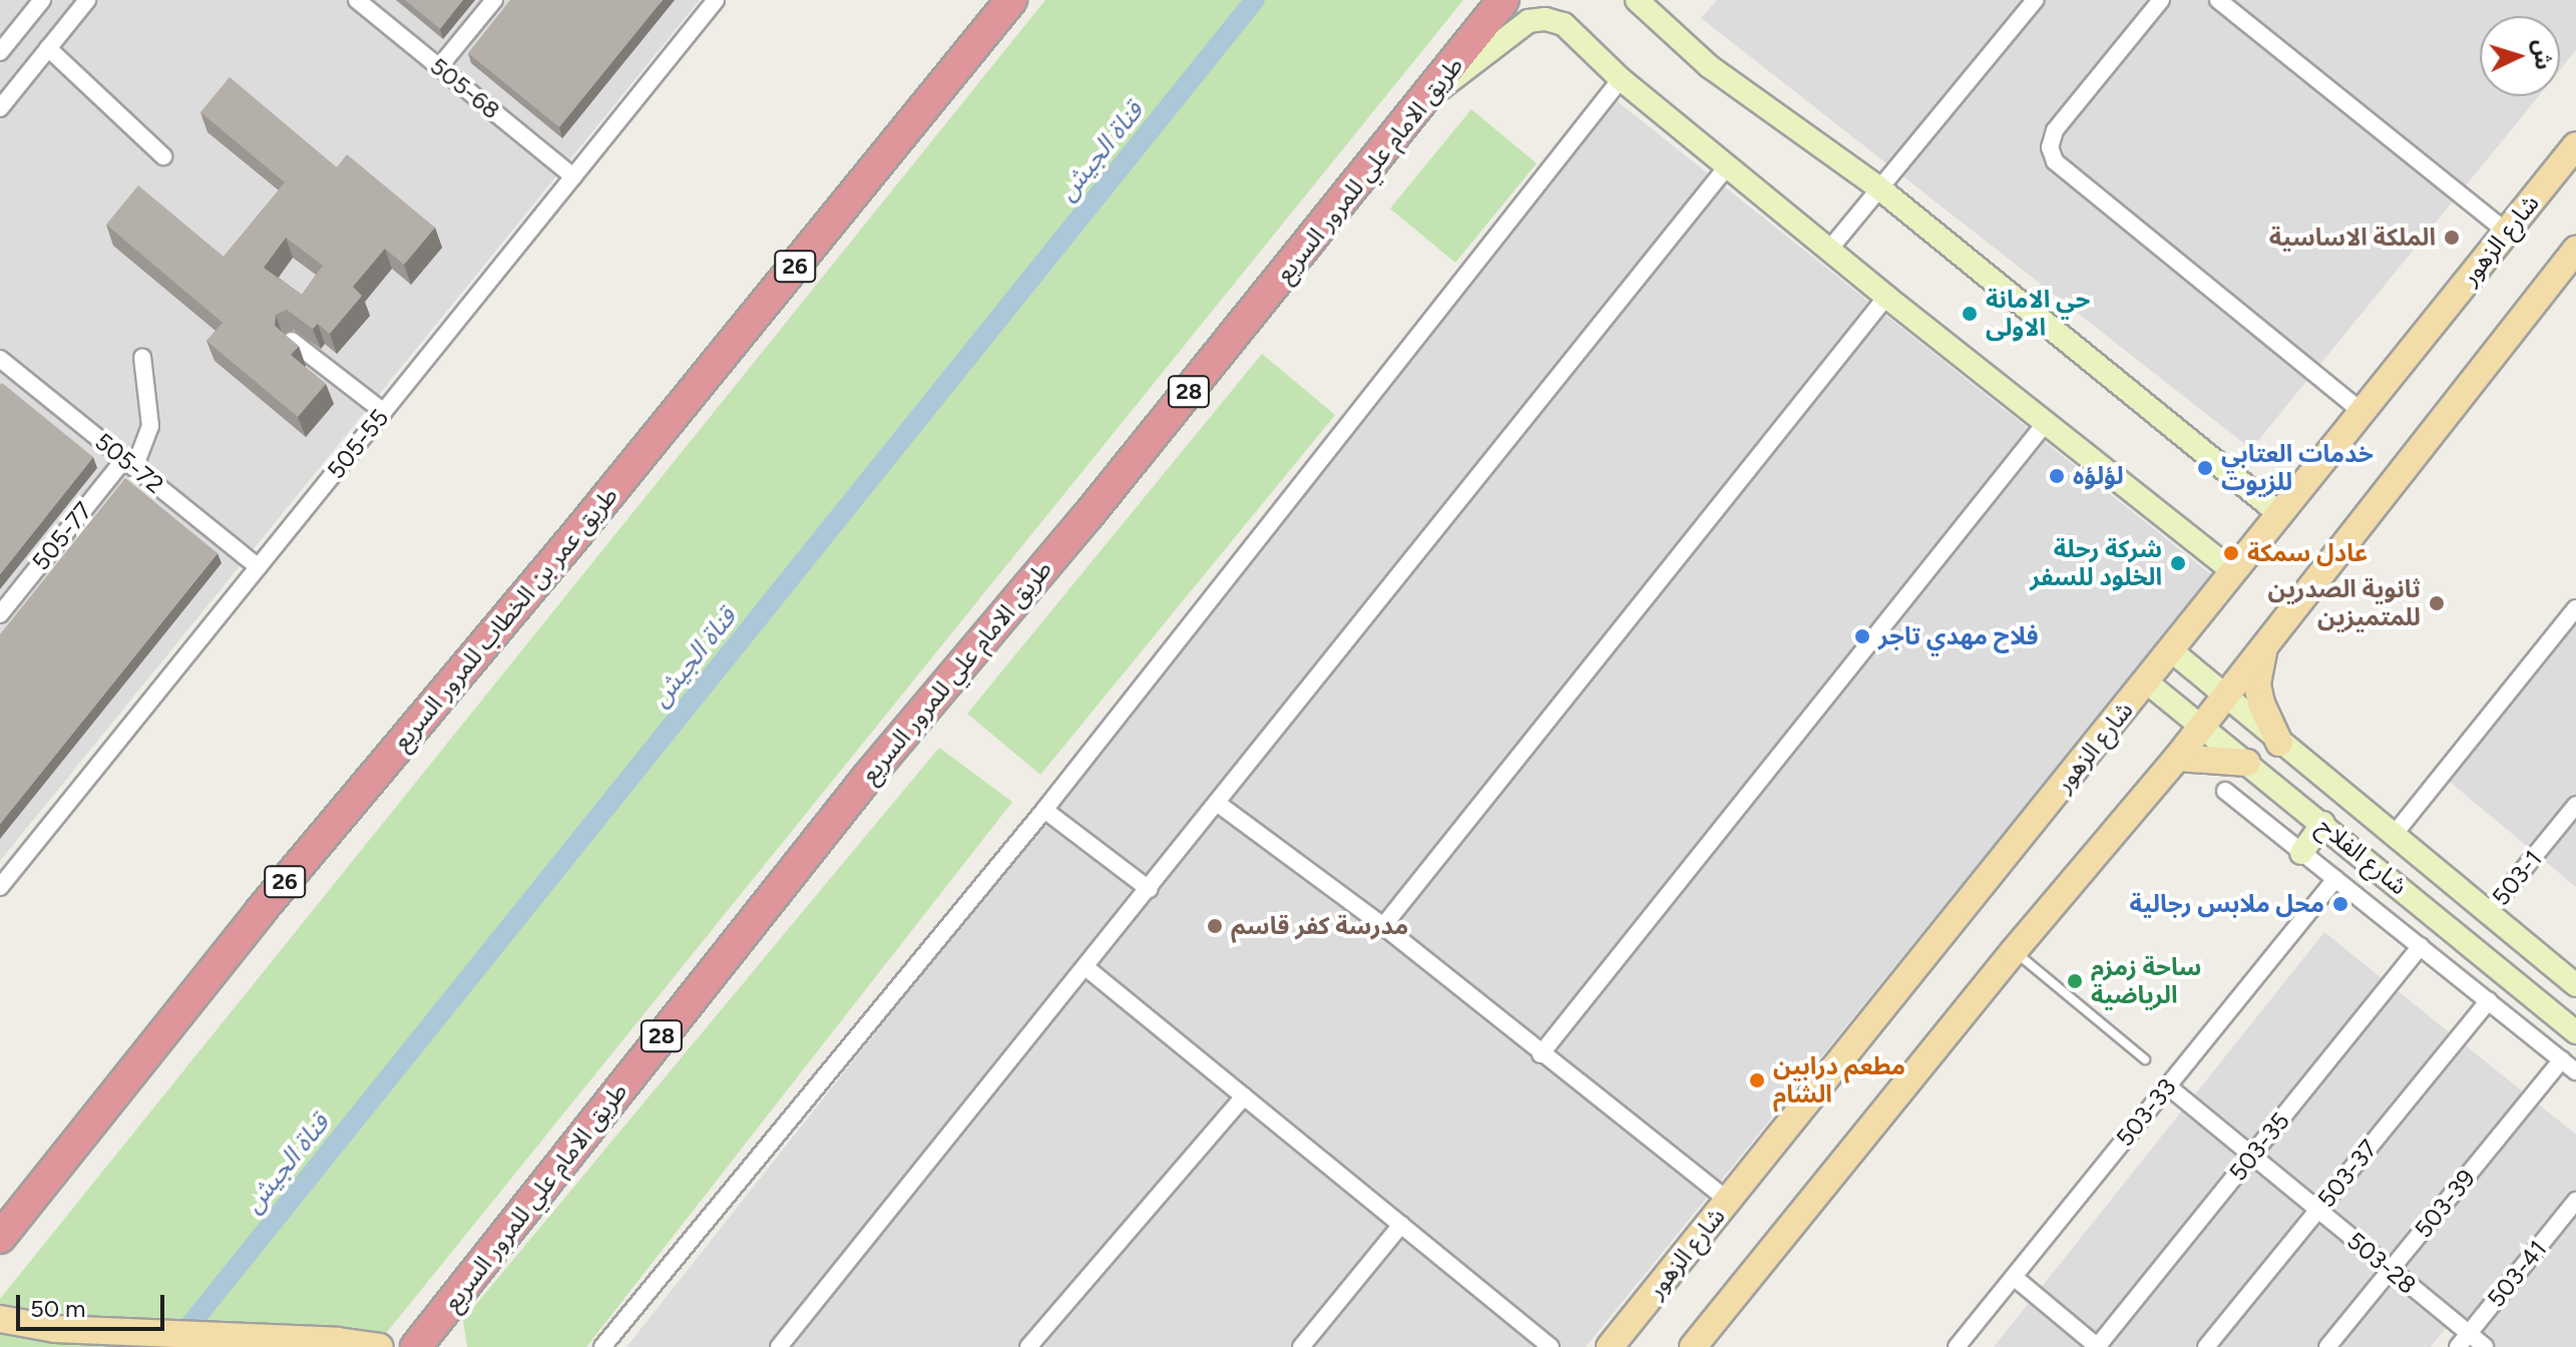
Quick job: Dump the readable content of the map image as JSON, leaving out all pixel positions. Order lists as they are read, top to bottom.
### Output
{
  "streets": {
    "highway": [
      "طريق الامام علي للمرور السريع",
      "26",
      "28",
      "طريق عمر بن الخطاب للمرور السريع"
    ],
    "main road": ["شارع الزهور"],
    "street": [
      "505-68",
      "505-55",
      "505-72",
      "505-77",
      "شارع الفلاح",
      "503-1",
      "503-33",
      "503-35",
      "503-37",
      "503-39",
      "503-28",
      "503-41"
    ]
  },
  "crossings": [
    ["505-68", "505-55"],
    ["شارع الزهور", "شارع الفلاح"],
    ["505-55", "505-72"],
    ["505-72", "505-77"],
    ["شارع الفلاح", "503-1"],
    ["503-33", "503-28"],
    ["503-35", "503-28"],
    ["503-37", "503-28"],
    ["503-39", "503-28"],
    ["503-28", "503-41"]
  ],
  "water": ["قناة الجيش"],
  "places": [
    "الملكة الاساسية",
    "حي الامانة الاولى",
    "خدمات العتابي للزيوت",
    "لؤلؤه",
    "عادل سمكة",
    "شركة رحلة الخلود للسفر",
    "ثانوية الصدرين للمتميزين",
    "فلاح مهدي تاجر",
    "محل ملابس رجالية",
    "مدرسة كفر قاسم",
    "ساحة زمزم الرياضية",
    "مطعم درابين الشام"
  ],
  "scale_bar": "50 m",
  "north": "right"
}
